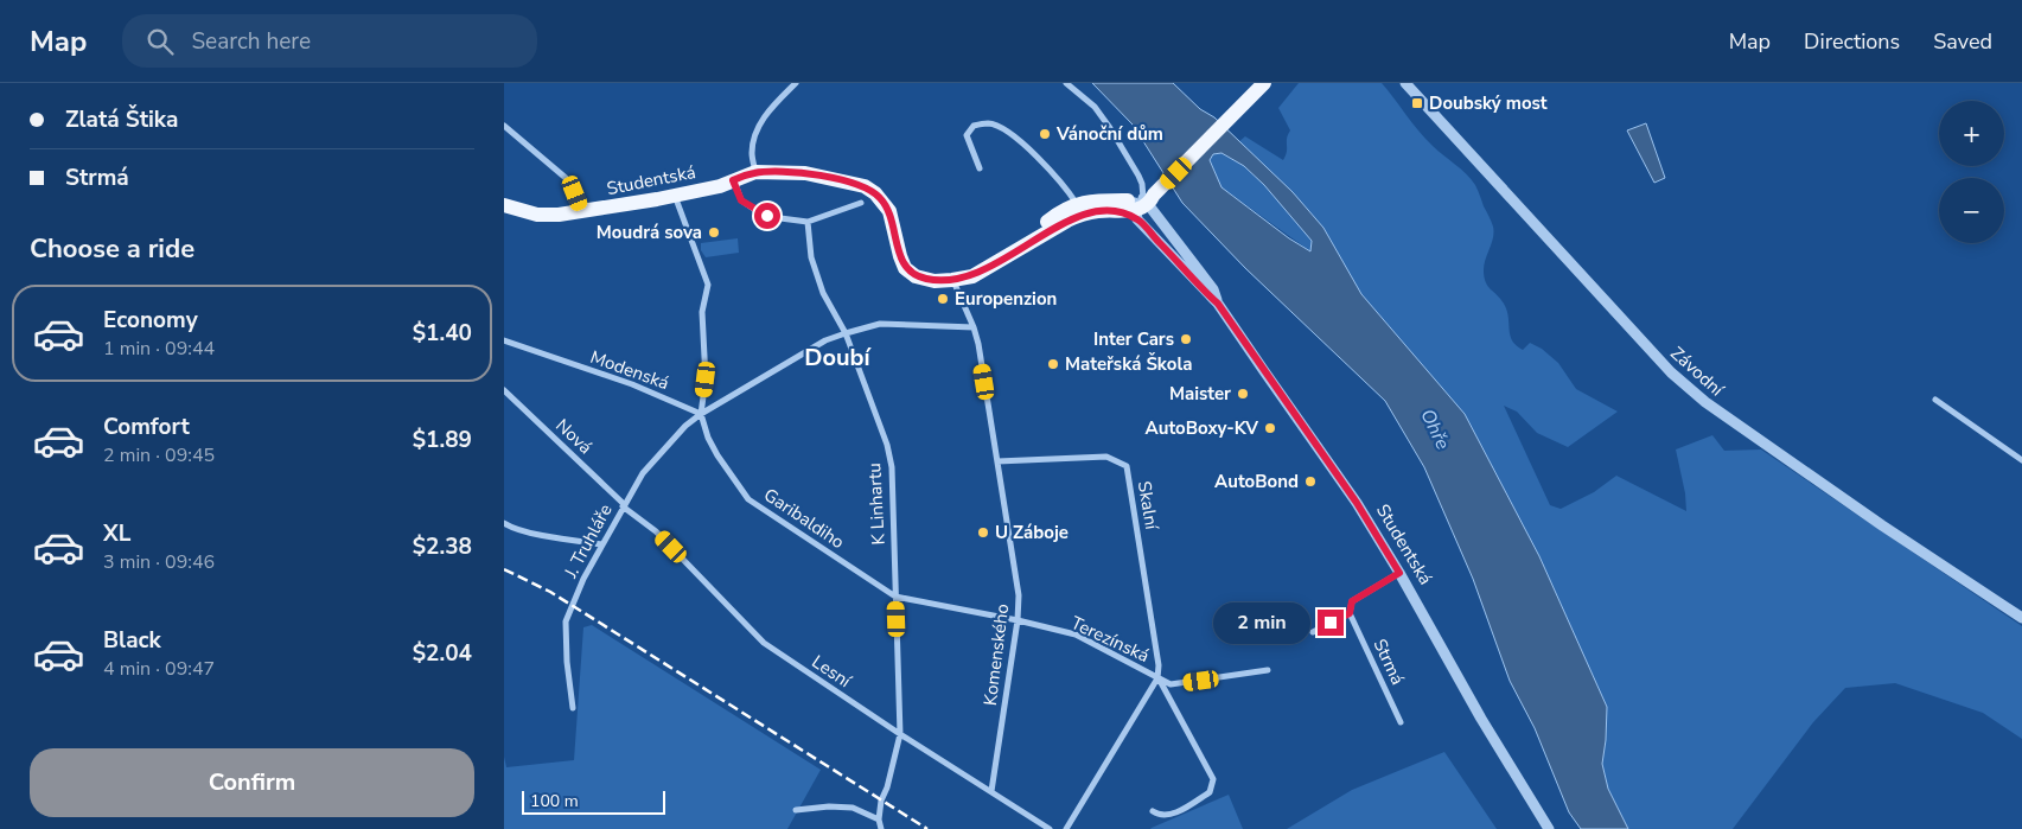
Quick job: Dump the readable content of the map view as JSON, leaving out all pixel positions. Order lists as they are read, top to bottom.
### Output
{
  "streets": {
    "main road": ["Studentská"],
    "street": [
      "Modenská",
      "Závodní",
      "Nová",
      "K Linhartu",
      "Skalní",
      "Garibaldiho",
      "J. Truhláře",
      "Terezínská",
      "Komenského",
      "Strmá",
      "Lesní"
    ]
  },
  "crossings": [
    ["Studentská", "Komenského"],
    ["Modenská", "Garibaldiho"],
    ["Modenská", "J. Truhláře"],
    ["Nová", "J. Truhláře"],
    ["Nová", "Lesní"],
    ["K Linhartu", "Garibaldiho"],
    ["K Linhartu", "Terezínská"],
    ["K Linhartu", "Lesní"],
    ["Skalní", "Terezínská"],
    ["Skalní", "Komenského"],
    ["Garibaldiho", "J. Truhláře"],
    ["Garibaldiho", "Terezínská"],
    ["J. Truhláře", "Lesní"],
    ["Terezínská", "Komenského"],
    ["Komenského", "Lesní"]
  ],
  "districts": ["Doubí"],
  "water": ["Ohře"],
  "places": {
    "transit": ["Doubský most"],
    "other": [
      "Vánoční dům",
      "Moudrá sova",
      "Europenzion",
      "Inter Cars",
      "Mateřská Škola",
      "Maister",
      "AutoBoxy-KV",
      "AutoBond",
      "U Záboje"
    ]
  },
  "scale_bar": "100 m",
  "page": {
    "header": "Map",
    "search": "Search here",
    "nav": ["Map", "Directions", "Saved"],
    "banner": ["Zlatá Štika", "Strmá"],
    "map_buttons": ["+", "−"],
    "heading": "Choose a ride",
    "list": [
      {
        "name": "Economy",
        "note": "1 min · 09:44",
        "value": "$1.40"
      },
      {
        "name": "Comfort",
        "note": "2 min · 09:45",
        "value": "$1.89"
      },
      {
        "name": "XL",
        "note": "3 min · 09:46",
        "value": "$2.38"
      },
      {
        "name": "Black",
        "note": "4 min · 09:47",
        "value": "$2.04"
      }
    ],
    "bubble": "2 min",
    "buttons": "Confirm",
    "scale": "100 m"
  }
}
